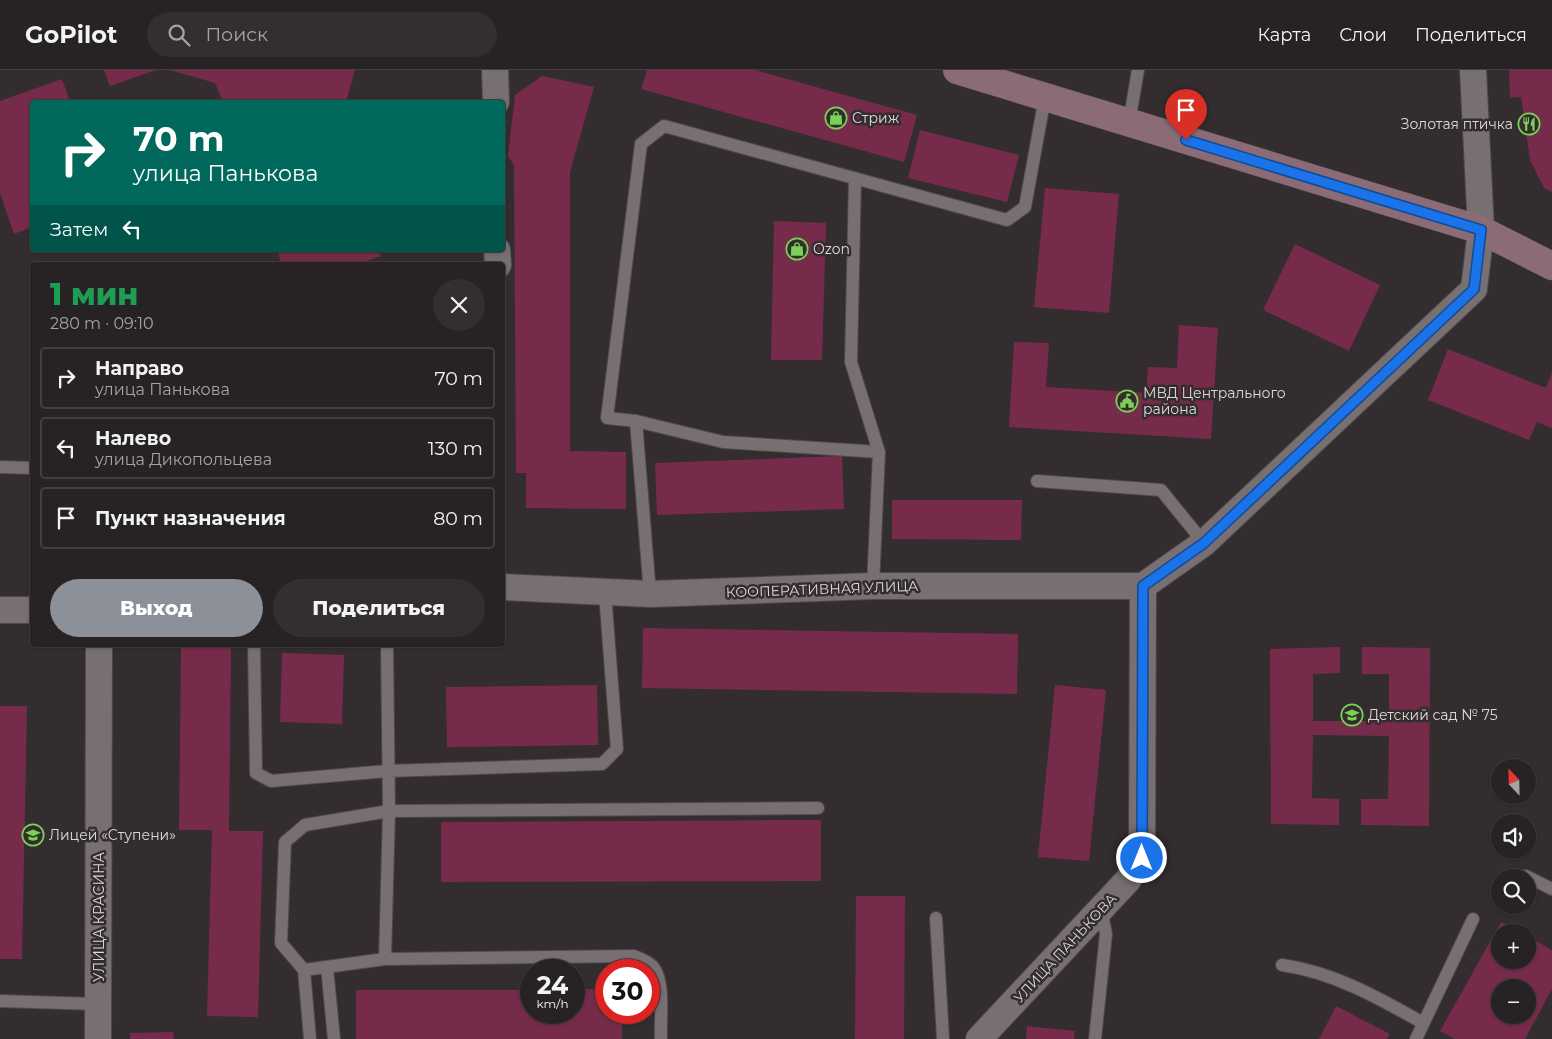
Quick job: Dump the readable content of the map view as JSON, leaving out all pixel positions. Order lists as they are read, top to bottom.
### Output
{
  "streets": {
    "street": ["КООПЕРАТИВНАЯ УЛИЦА", "УЛИЦА КРАСИНА", "УЛИЦА ПАНЬКОВА"]
  },
  "crossings": [
    ["КООПЕРАТИВНАЯ УЛИЦА", "УЛИЦА ПАНЬКОВА"]
  ],
  "places": {
    "shop": ["Стриж", "Ozon"],
    "restaurant": ["Золотая птичка"],
    "public building": ["МВД Центрального района"],
    "school or university": ["Детский сад № 75", "Лицей «Ступени»"]
  },
  "north": "top",
  "page": {
    "header": "GoPilot",
    "search": "Поиск",
    "nav": ["Карта", "Слои", "Поделиться"],
    "turn": ["70 m", "улица Панькова"],
    "then": "Затем",
    "heading": ["1 мин", "280 m · 09:10"],
    "list": [
      {
        "name": "Направо",
        "note": "улица Панькова",
        "value": "70 m"
      },
      {
        "name": "Налево",
        "note": "улица Дикопольцева",
        "value": "130 m"
      },
      {
        "name": "Пункт назначения",
        "value": "80 m"
      }
    ],
    "buttons": ["Выход", "Поделиться"],
    "map_buttons": ["+", "−"],
    "speed": "24 km/h",
    "limit": "30"
  }
}
